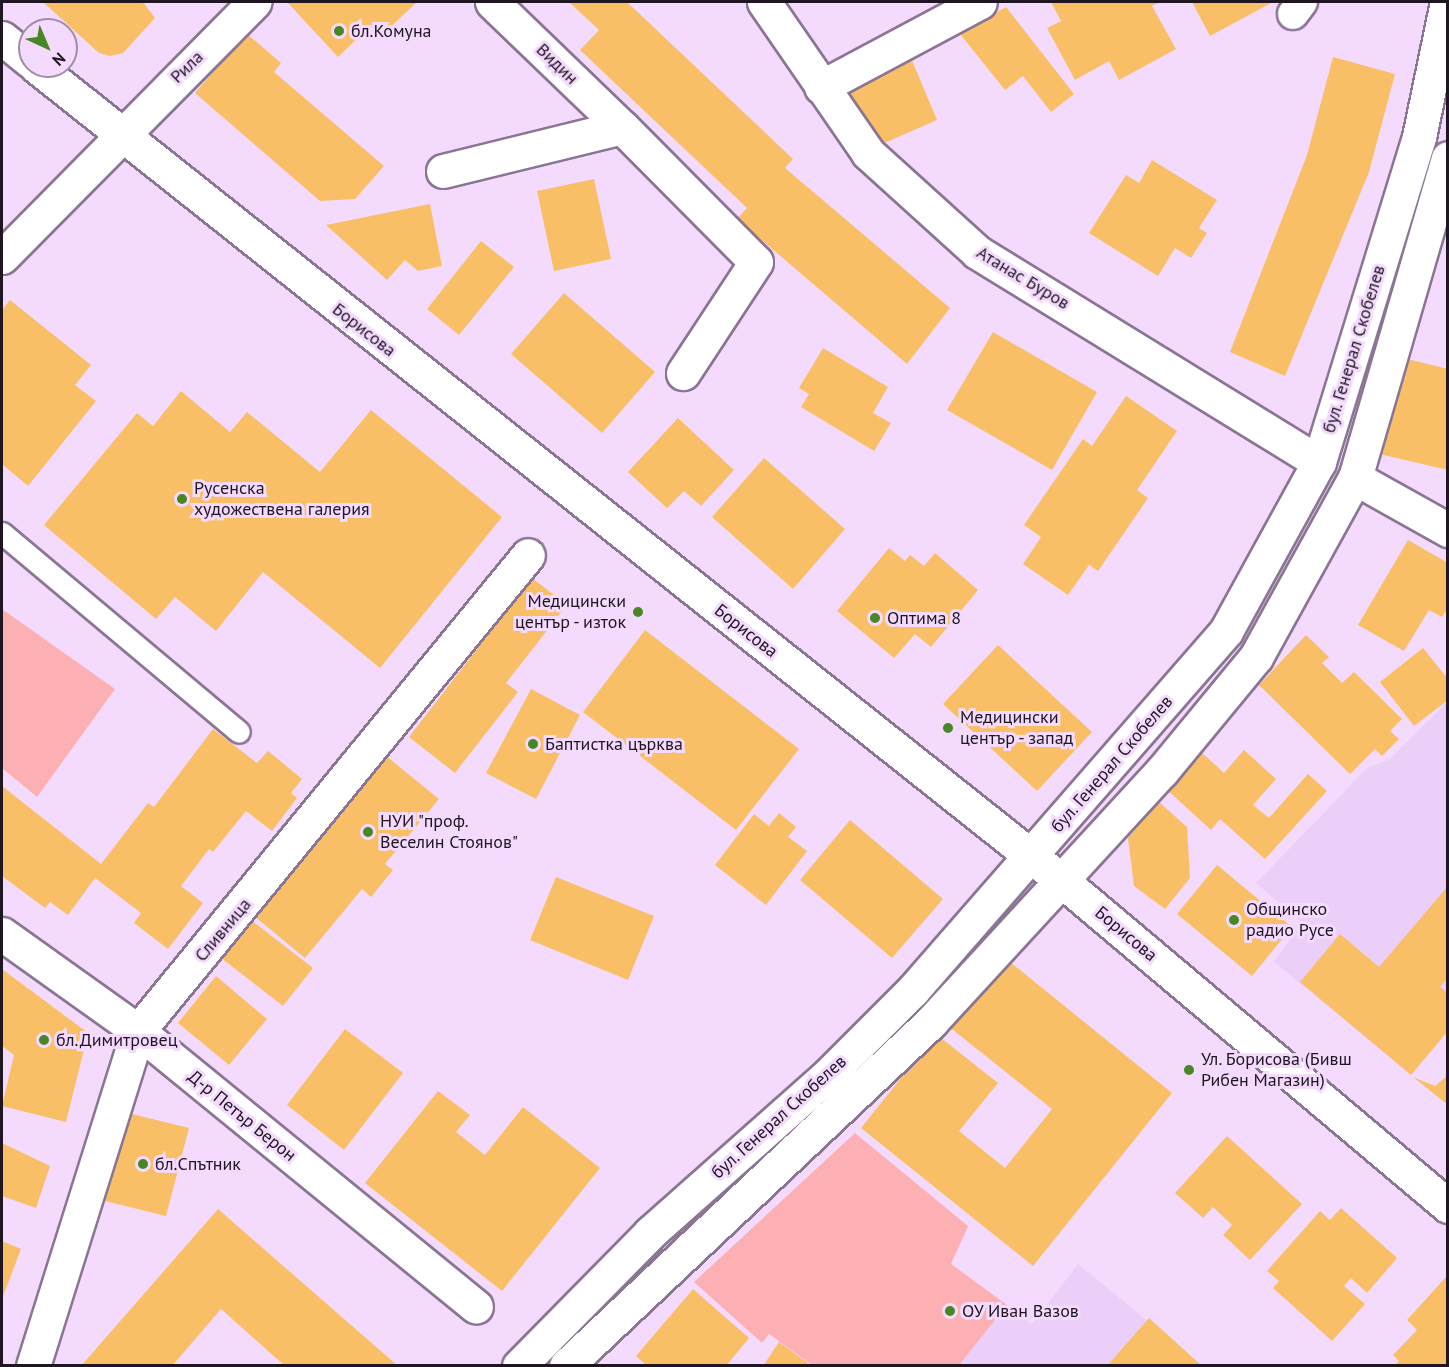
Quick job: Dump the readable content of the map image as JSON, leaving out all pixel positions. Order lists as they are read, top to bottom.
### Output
{
  "streets": {
    "main road": [
      "Видин",
      "Рила",
      "Атанас Буров",
      "Борисова",
      "бул. Генерал Скобелев",
      "Сливница",
      "Д-р Петър Берон"
    ]
  },
  "crossings": [
    ["Рила", "Борисова"],
    ["Атанас Буров", "бул. Генерал Скобелев"],
    ["Борисова", "бул. Генерал Скобелев"],
    ["Сливница", "Д-р Петър Берон"]
  ],
  "places": [
    "бл.Комуна",
    "Русенска художествена галерия",
    "Медицински център - изток",
    "Оптима 8",
    "Медицински център - запад",
    "Баптистка църква",
    "НУИ \"проф. Веселин Стоянов\"",
    "Общинско радио Русе",
    "бл.Димитровец",
    "Ул. Борисова (Бивш Рибен Магазин)",
    "бл.Спътник",
    "ОУ Иван Вазов"
  ],
  "north": "bottom right"
}
